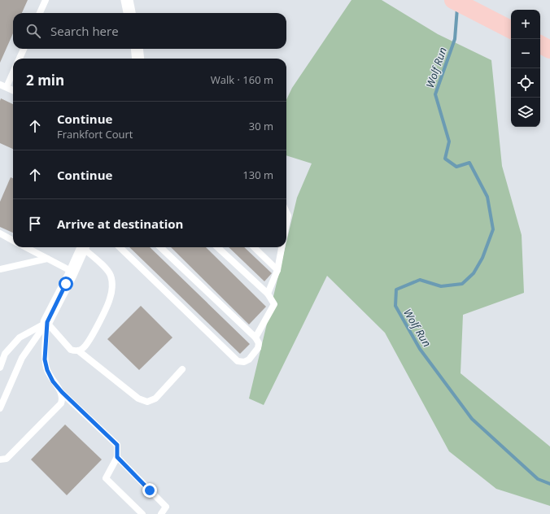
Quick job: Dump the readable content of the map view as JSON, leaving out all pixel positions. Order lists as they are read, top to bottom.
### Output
{
  "water": ["Wolf Run"],
  "page": {
    "map_buttons": ["+", "−"],
    "search": "Search here",
    "heading": ["2 min", "Walk · 160 m"],
    "list": [
      ["Continue", "Frankfort Court", "30 m"],
      ["Continue", "130 m"],
      "Arrive at destination"
    ]
  }
}
